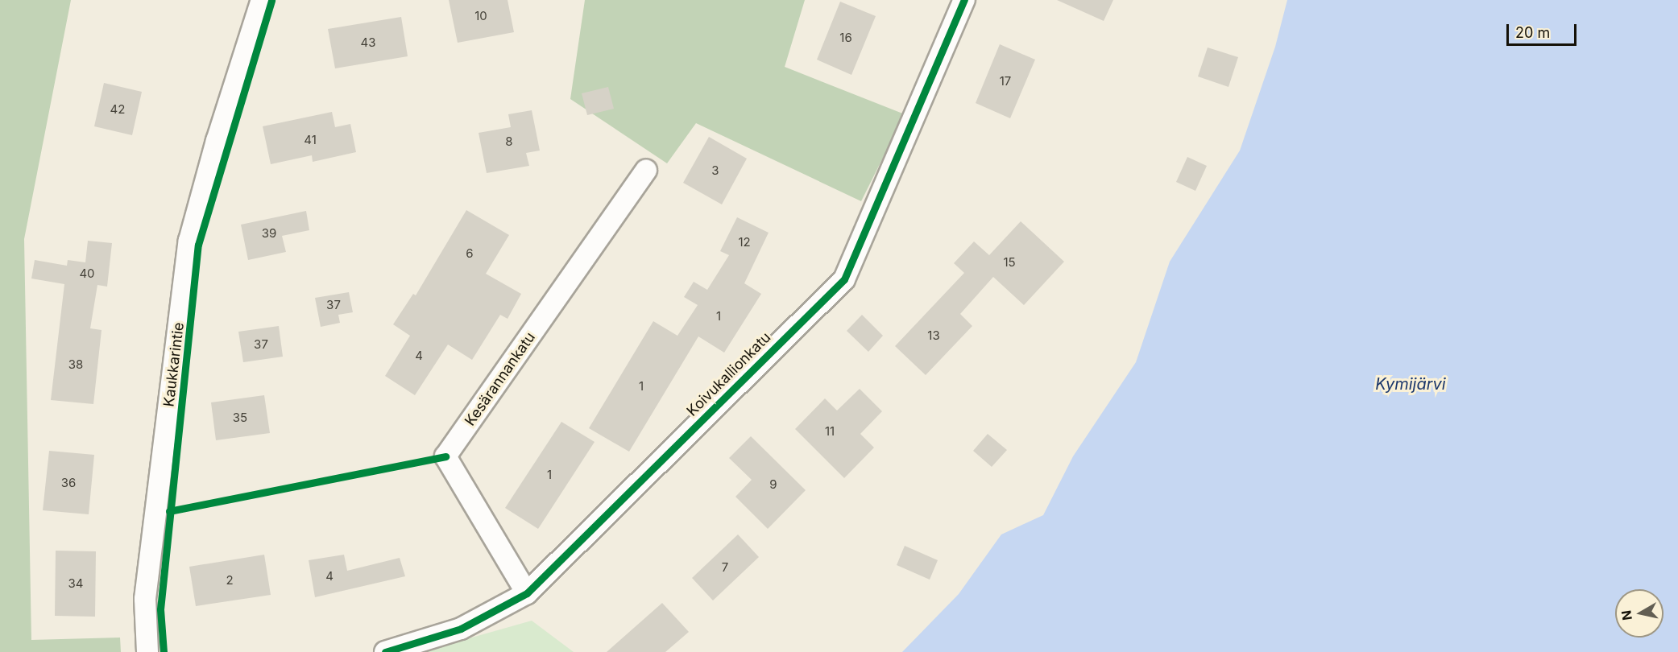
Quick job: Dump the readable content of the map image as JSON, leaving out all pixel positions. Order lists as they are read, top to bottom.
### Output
{
  "streets": {
    "street": ["Kaukkarintie", "Koivukallionkatu", "Kesärannankatu"]
  },
  "crossings": [
    ["Koivukallionkatu", "Kesärannankatu"]
  ],
  "water": ["Kymijärvi"],
  "house_numbers": [
    "10",
    "16",
    "43",
    "17",
    "42",
    "41",
    "8",
    "3",
    "39",
    "12",
    "6",
    "15",
    "40",
    "37",
    "1",
    "13",
    "37",
    "4",
    "38",
    "1",
    "35",
    "11",
    "1",
    "36",
    "9",
    "7",
    "4",
    "2",
    "34"
  ],
  "scale_bar": "20 m",
  "north": "left"
}
